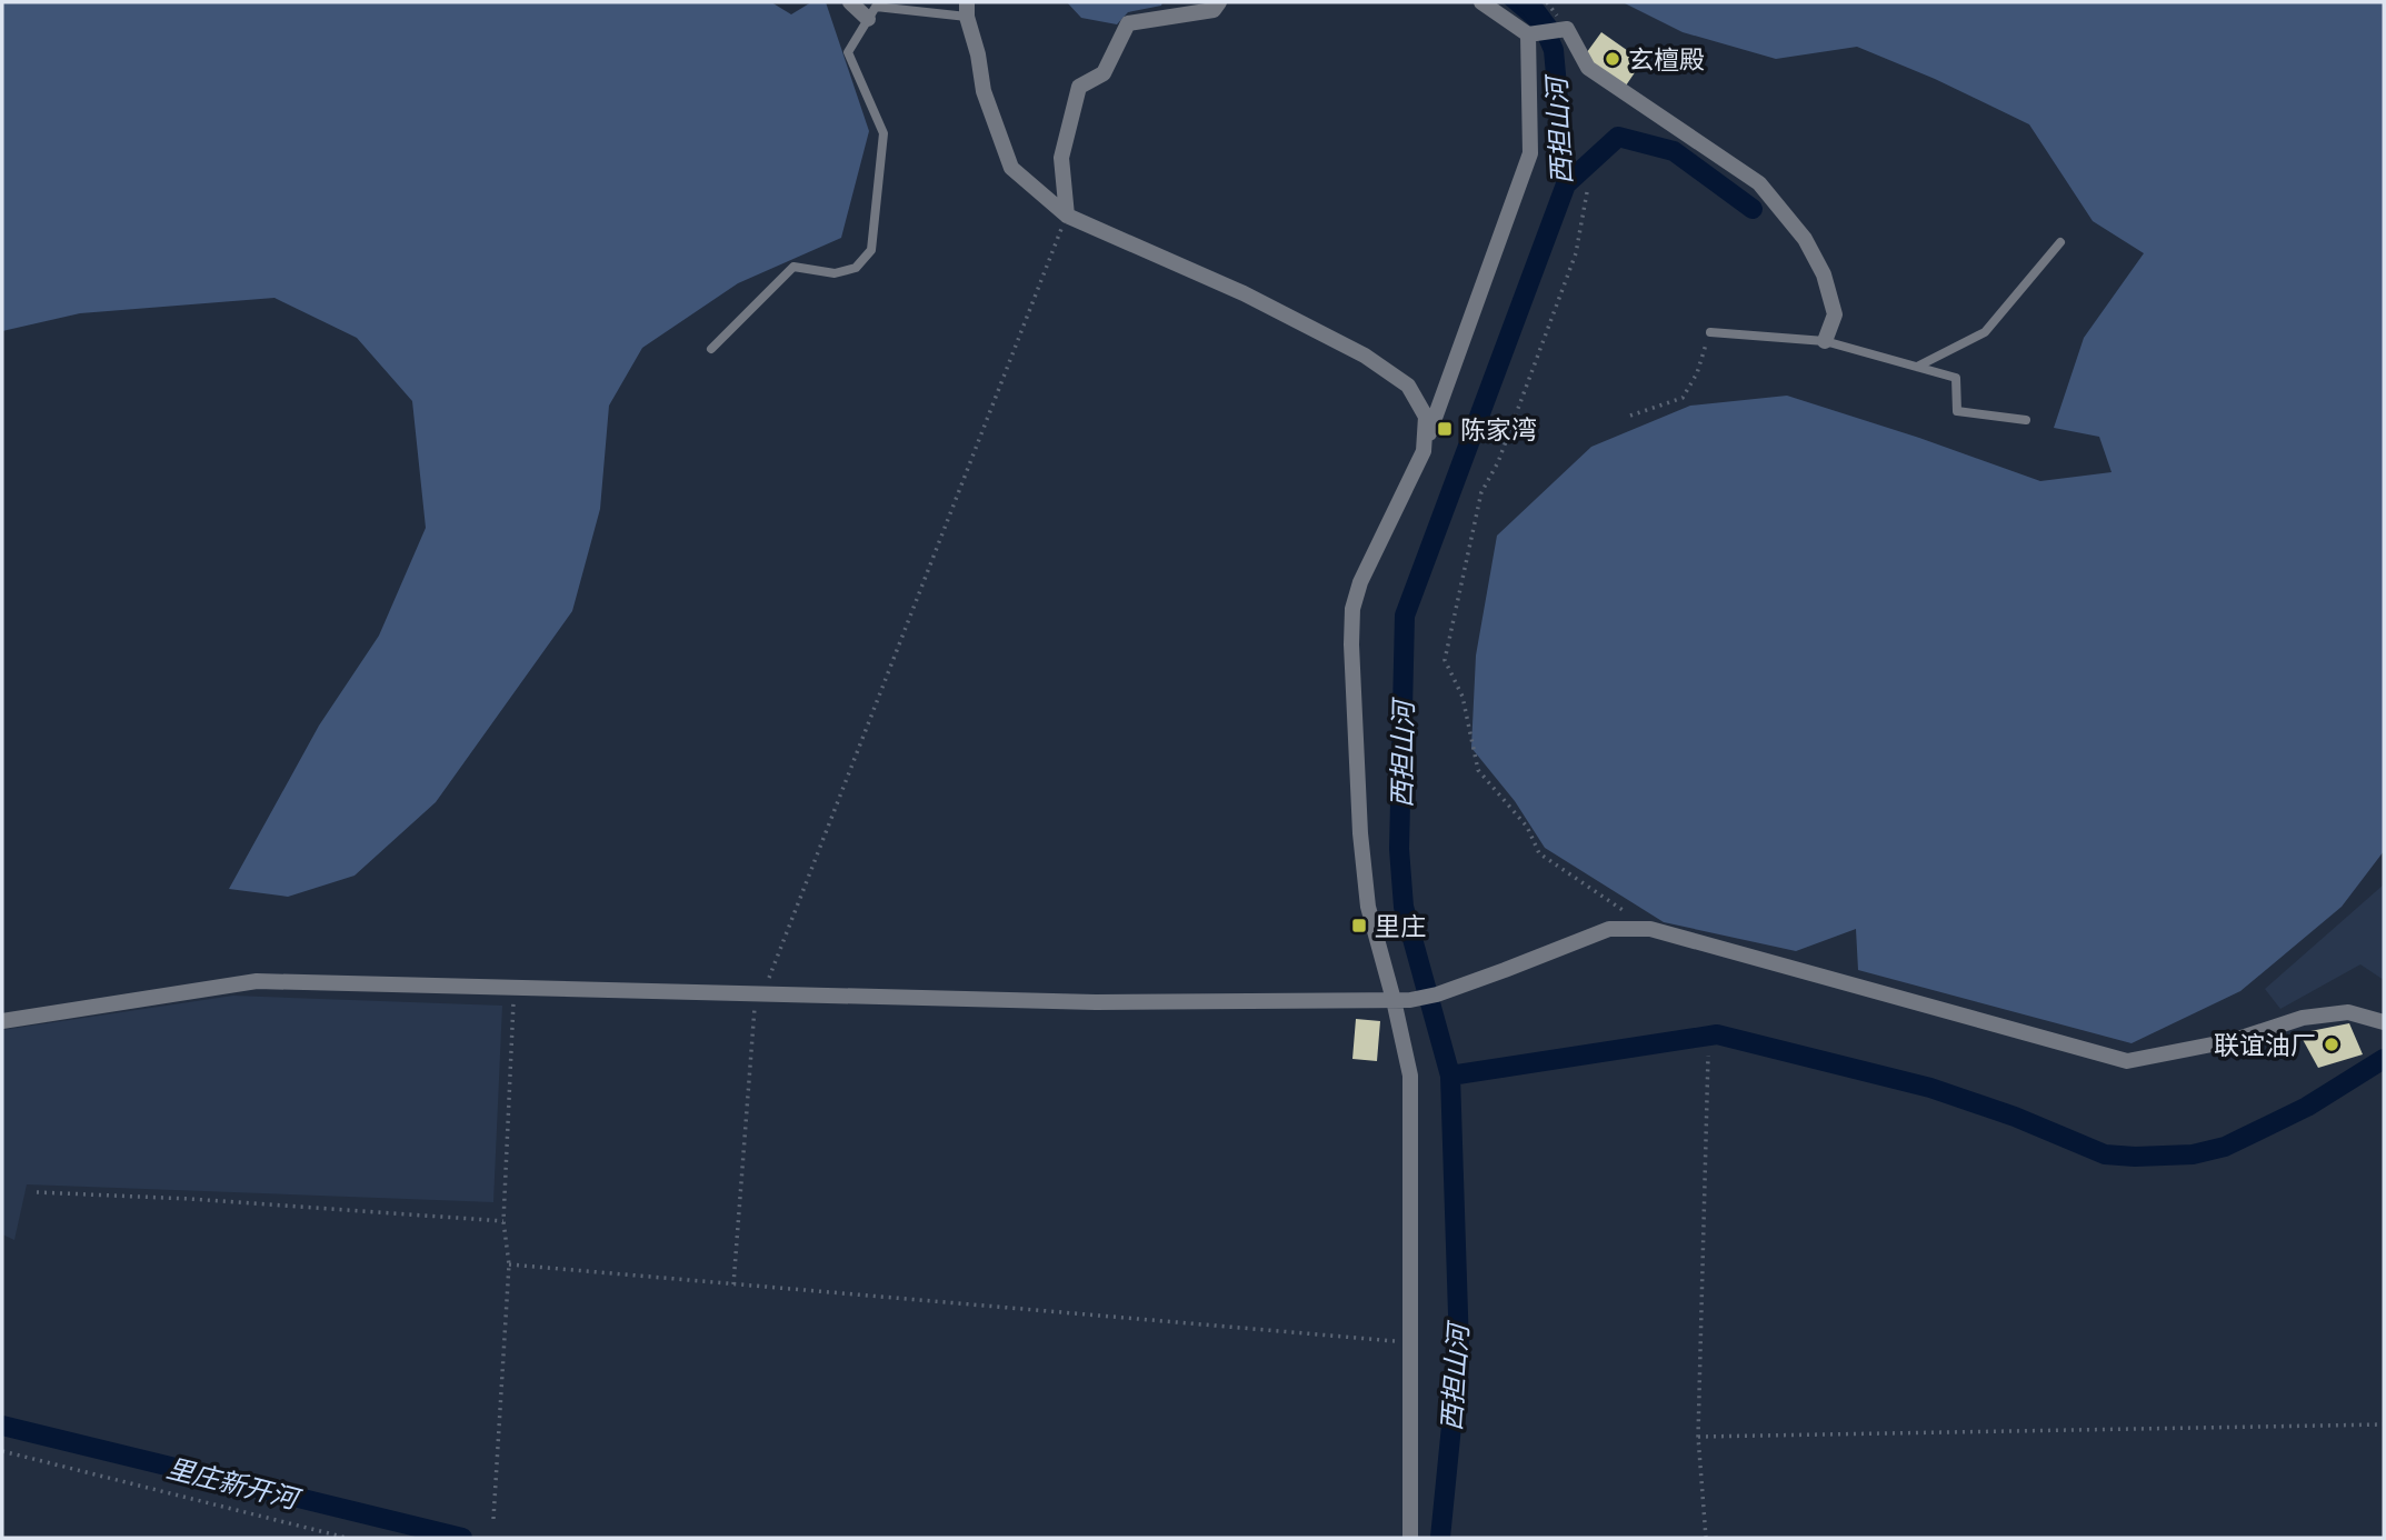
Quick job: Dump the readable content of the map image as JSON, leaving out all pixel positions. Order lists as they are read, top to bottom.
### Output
{
  "water": ["西担山河", "里庄新开河"],
  "places": {
    "other": ["玄檀殿", "联谊油厂"],
    "transit": ["陈家湾", "里庄"]
  }
}
